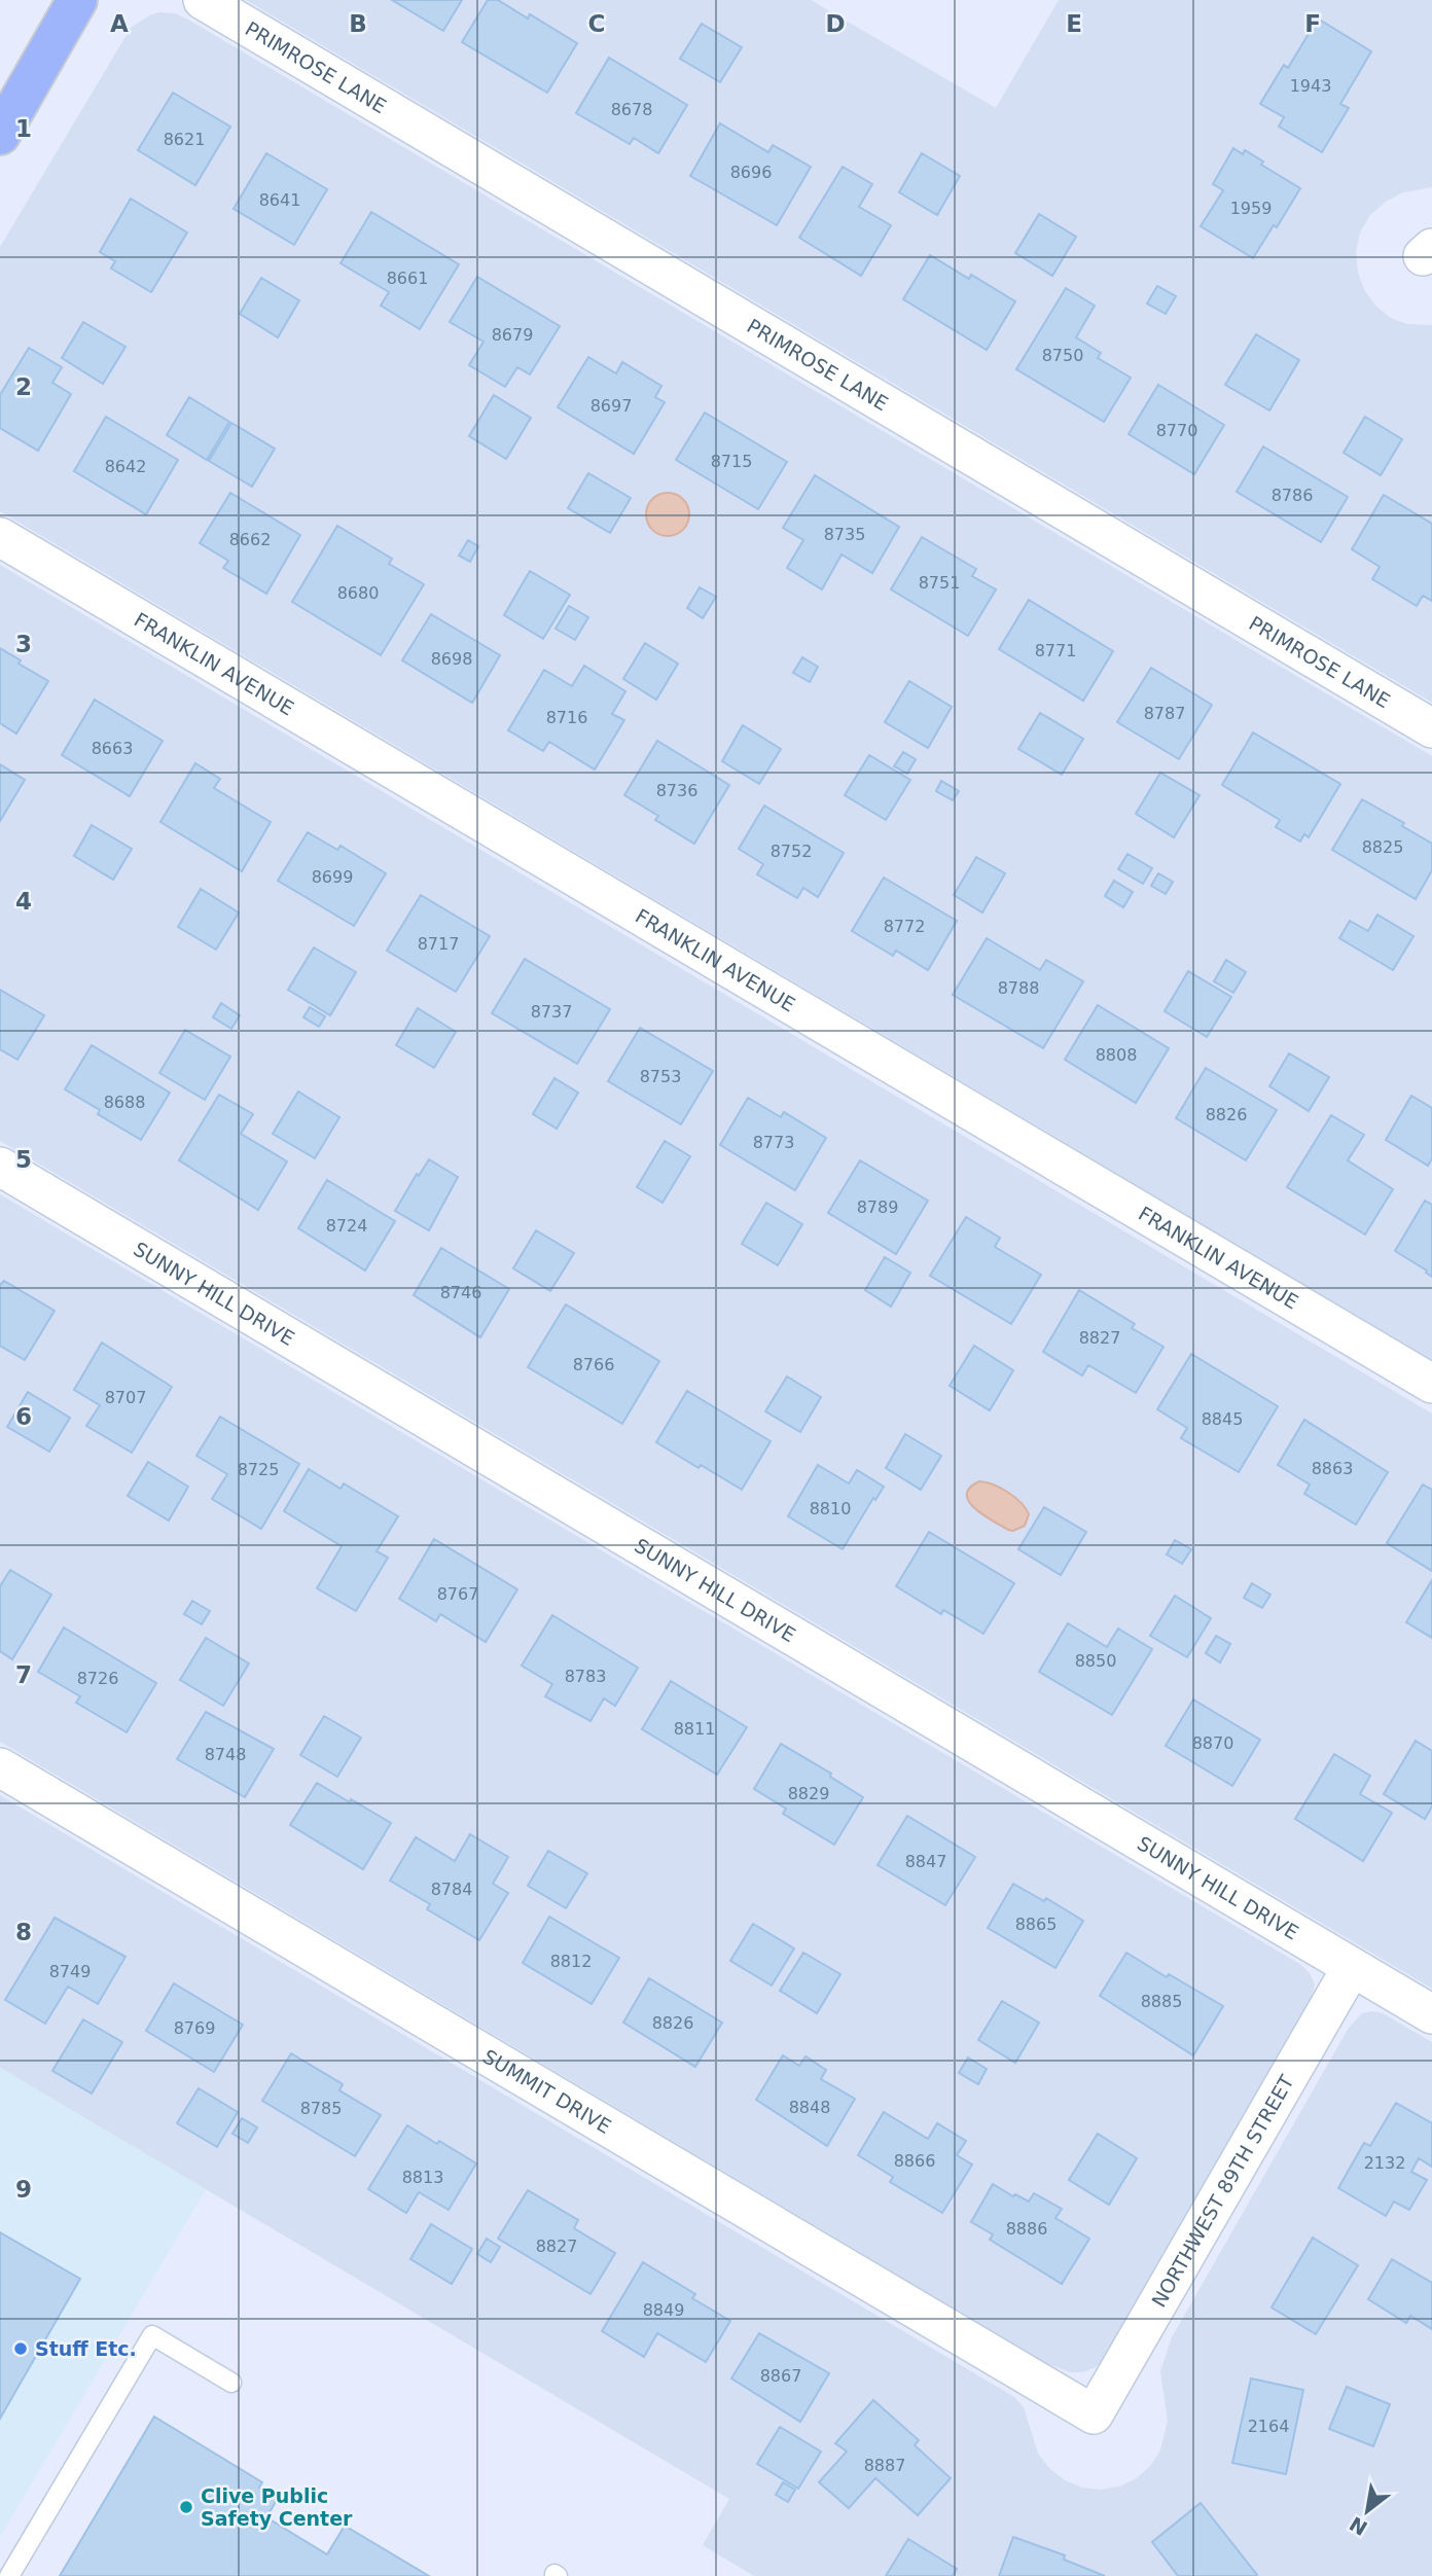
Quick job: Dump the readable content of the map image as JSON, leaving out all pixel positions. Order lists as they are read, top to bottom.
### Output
{
  "streets": {
    "street": [
      "PRIMROSE LANE",
      "FRANKLIN AVENUE",
      "SUNNY HILL DRIVE",
      "SUMMIT DRIVE",
      "NORTHWEST 89TH STREET"
    ]
  },
  "crossings": [
    ["SUNNY HILL DRIVE", "NORTHWEST 89TH STREET"],
    ["SUMMIT DRIVE", "NORTHWEST 89TH STREET"]
  ],
  "places": ["Stuff Etc.", "Clive Public Safety Center"],
  "house_numbers": [
    "1943",
    "8678",
    "8621",
    "8696",
    "8641",
    "1959",
    "8661",
    "8679",
    "8750",
    "8697",
    "8770",
    "8715",
    "8642",
    "8786",
    "8735",
    "8662",
    "8751",
    "8680",
    "8771",
    "8698",
    "8787",
    "8716",
    "8663",
    "8736",
    "8825",
    "8752",
    "8699",
    "8772",
    "8717",
    "8788",
    "8737",
    "8808",
    "8753",
    "8688",
    "8826",
    "8773",
    "8789",
    "8724",
    "8746",
    "8827",
    "8766",
    "8707",
    "8845",
    "8863",
    "8725",
    "8810",
    "8767",
    "8850",
    "8783",
    "8726",
    "8811",
    "8870",
    "8748",
    "8829",
    "8847",
    "8784",
    "8865",
    "8812",
    "8749",
    "8885",
    "8826",
    "8769",
    "8848",
    "8785",
    "8866",
    "2132",
    "8813",
    "8886",
    "8827",
    "8849",
    "8867",
    "2164",
    "8887"
  ],
  "north": "bottom left",
  "grid": {
    "columns": [
      "A",
      "B",
      "C",
      "D",
      "E",
      "F"
    ],
    "rows": [
      "1",
      "2",
      "3",
      "4",
      "5",
      "6",
      "7",
      "8",
      "9"
    ]
  }
}
